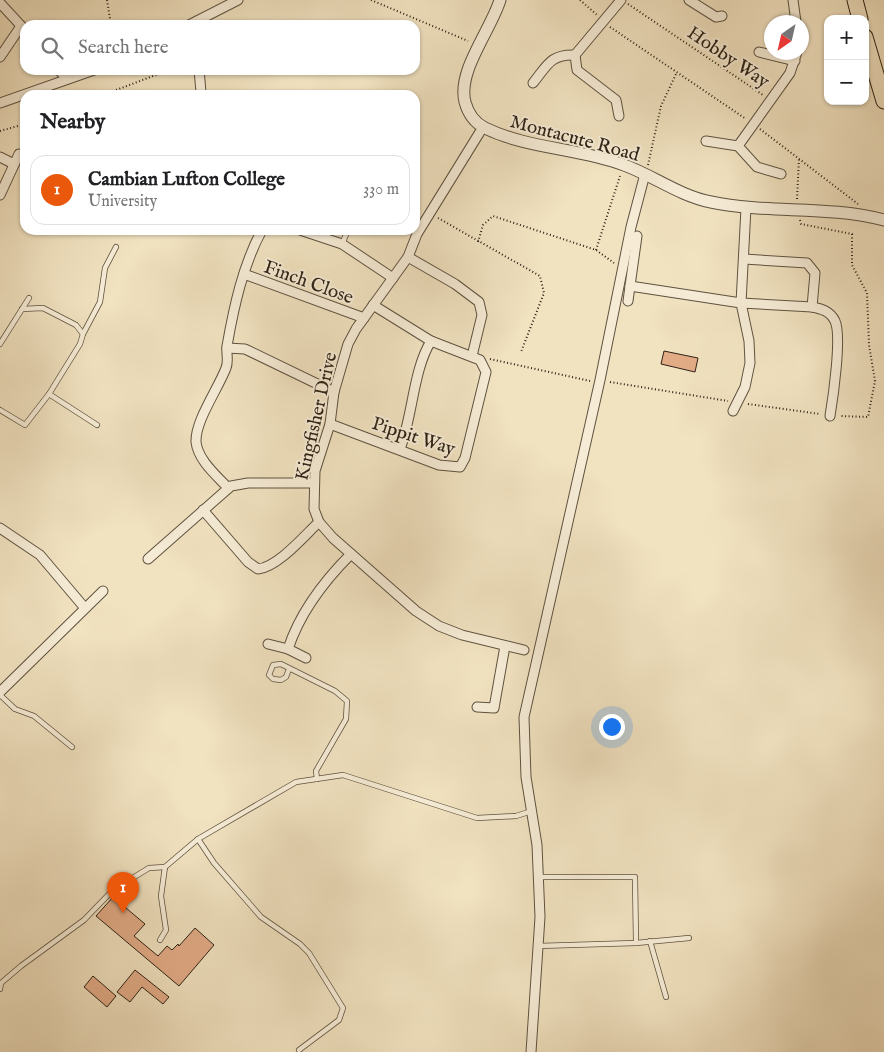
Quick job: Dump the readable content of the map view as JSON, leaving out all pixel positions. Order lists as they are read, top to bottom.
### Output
{
  "streets": {
    "street": [
      "Montacute Road",
      "Finch Close",
      "Kingfisher Drive",
      "Pippit Way"
    ],
    "path": ["Hobby Way"]
  },
  "crossings": [
    ["Montacute Road", "Kingfisher Drive"],
    ["Finch Close", "Kingfisher Drive"],
    ["Kingfisher Drive", "Pippit Way"]
  ],
  "north": "bottom left",
  "page": {
    "map_buttons": ["+", "−"],
    "search": "Search here",
    "heading": "Nearby",
    "list": [
      {
        "mark": "1",
        "name": "Cambian Lufton College",
        "note": "University",
        "value": "330 m"
      }
    ],
    "pins": "1"
  }
}
